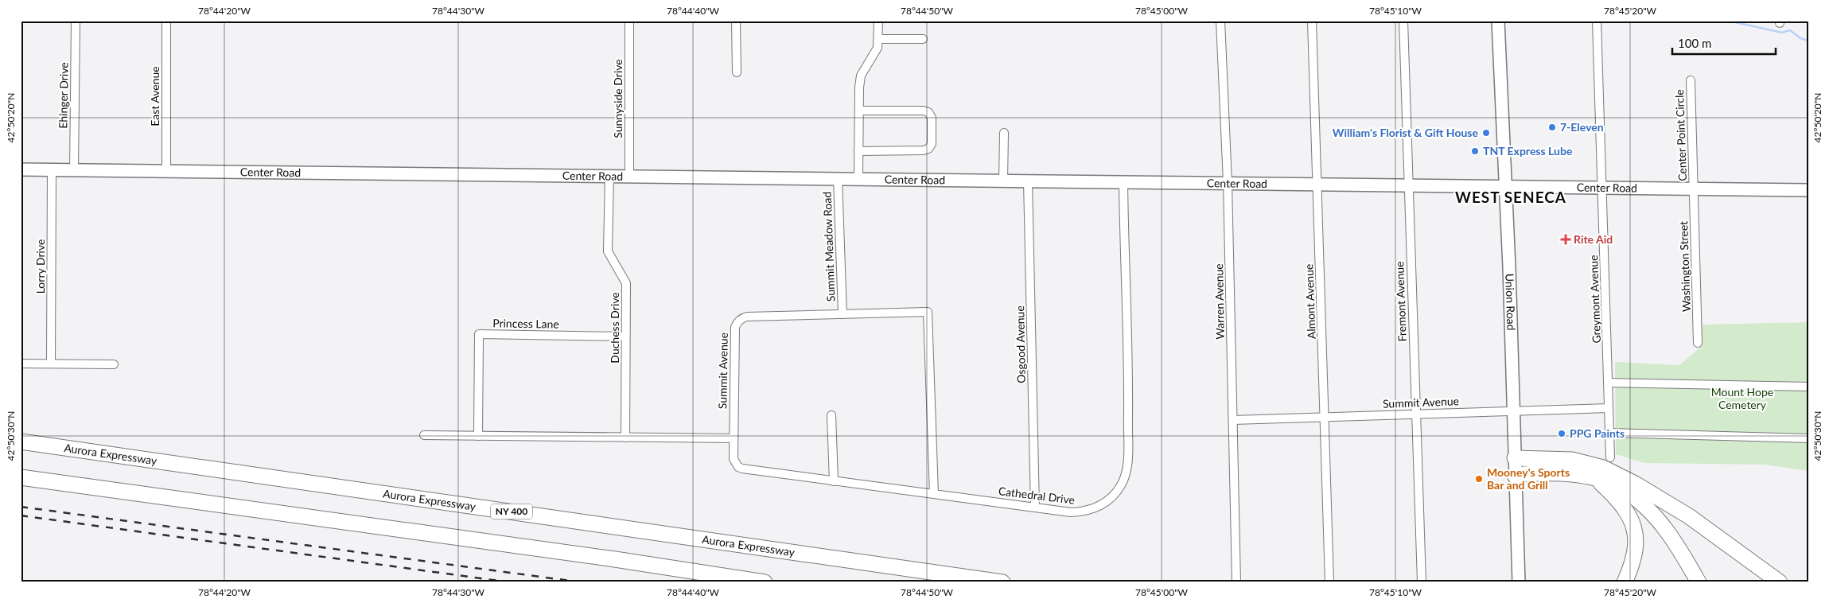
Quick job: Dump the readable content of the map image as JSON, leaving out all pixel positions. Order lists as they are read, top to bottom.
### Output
{
  "streets": {
    "highway": ["Aurora Expressway", "NY 400"],
    "main road": ["Center Road", "Union Road"],
    "street": [
      "Ehinger Drive",
      "East Avenue",
      "Sunnyside Drive",
      "Center Point Circle",
      "Summit Meadow Road",
      "Lorry Drive",
      "Washington Street",
      "Greymont Avenue",
      "Warren Avenue",
      "Almont Avenue",
      "Fremont Avenue",
      "Princess Lane",
      "Duchess Drive",
      "Osgood Avenue",
      "Summit Avenue",
      "Cathedral Drive"
    ]
  },
  "crossings": [
    ["Ehinger Drive", "Center Road"],
    ["East Avenue", "Center Road"],
    ["Sunnyside Drive", "Center Road"],
    ["Center Point Circle", "Center Road"],
    ["Center Point Circle", "Washington Street"],
    ["Center Road", "Summit Meadow Road"],
    ["Center Road", "Lorry Drive"],
    ["Center Road", "Washington Street"],
    ["Center Road", "Greymont Avenue"],
    ["Center Road", "Warren Avenue"],
    ["Center Road", "Almont Avenue"],
    ["Center Road", "Fremont Avenue"],
    ["Center Road", "Union Road"],
    ["Center Road", "Duchess Drive"],
    ["Center Road", "Osgood Avenue"],
    ["Center Road", "Cathedral Drive"],
    ["Summit Meadow Road", "Summit Avenue"],
    ["Greymont Avenue", "Summit Avenue"],
    ["Warren Avenue", "Summit Avenue"],
    ["Almont Avenue", "Summit Avenue"],
    ["Fremont Avenue", "Summit Avenue"],
    ["Union Road", "Summit Avenue"],
    ["Princess Lane", "Duchess Drive"],
    ["Osgood Avenue", "Cathedral Drive"],
    ["Summit Avenue", "Cathedral Drive"]
  ],
  "districts": ["WEST SENECA"],
  "parks": ["Mount Hope Cemetery"],
  "places": {
    "other": [
      "7-Eleven",
      "William's Florist & Gift House",
      "TNT Express Lube",
      "PPG Paints",
      "Mooney's Sports Bar and Grill"
    ],
    "health": ["Rite Aid"]
  },
  "scale_bar": "100 m",
  "coordinates": [
    "78°44'20\"W",
    "78°44'30\"W",
    "78°44'40\"W",
    "78°44'50\"W",
    "78°45'00\"W",
    "78°45'10\"W",
    "78°45'20\"W",
    "42°50'20\"N",
    "42°50'30\"N"
  ]
}
